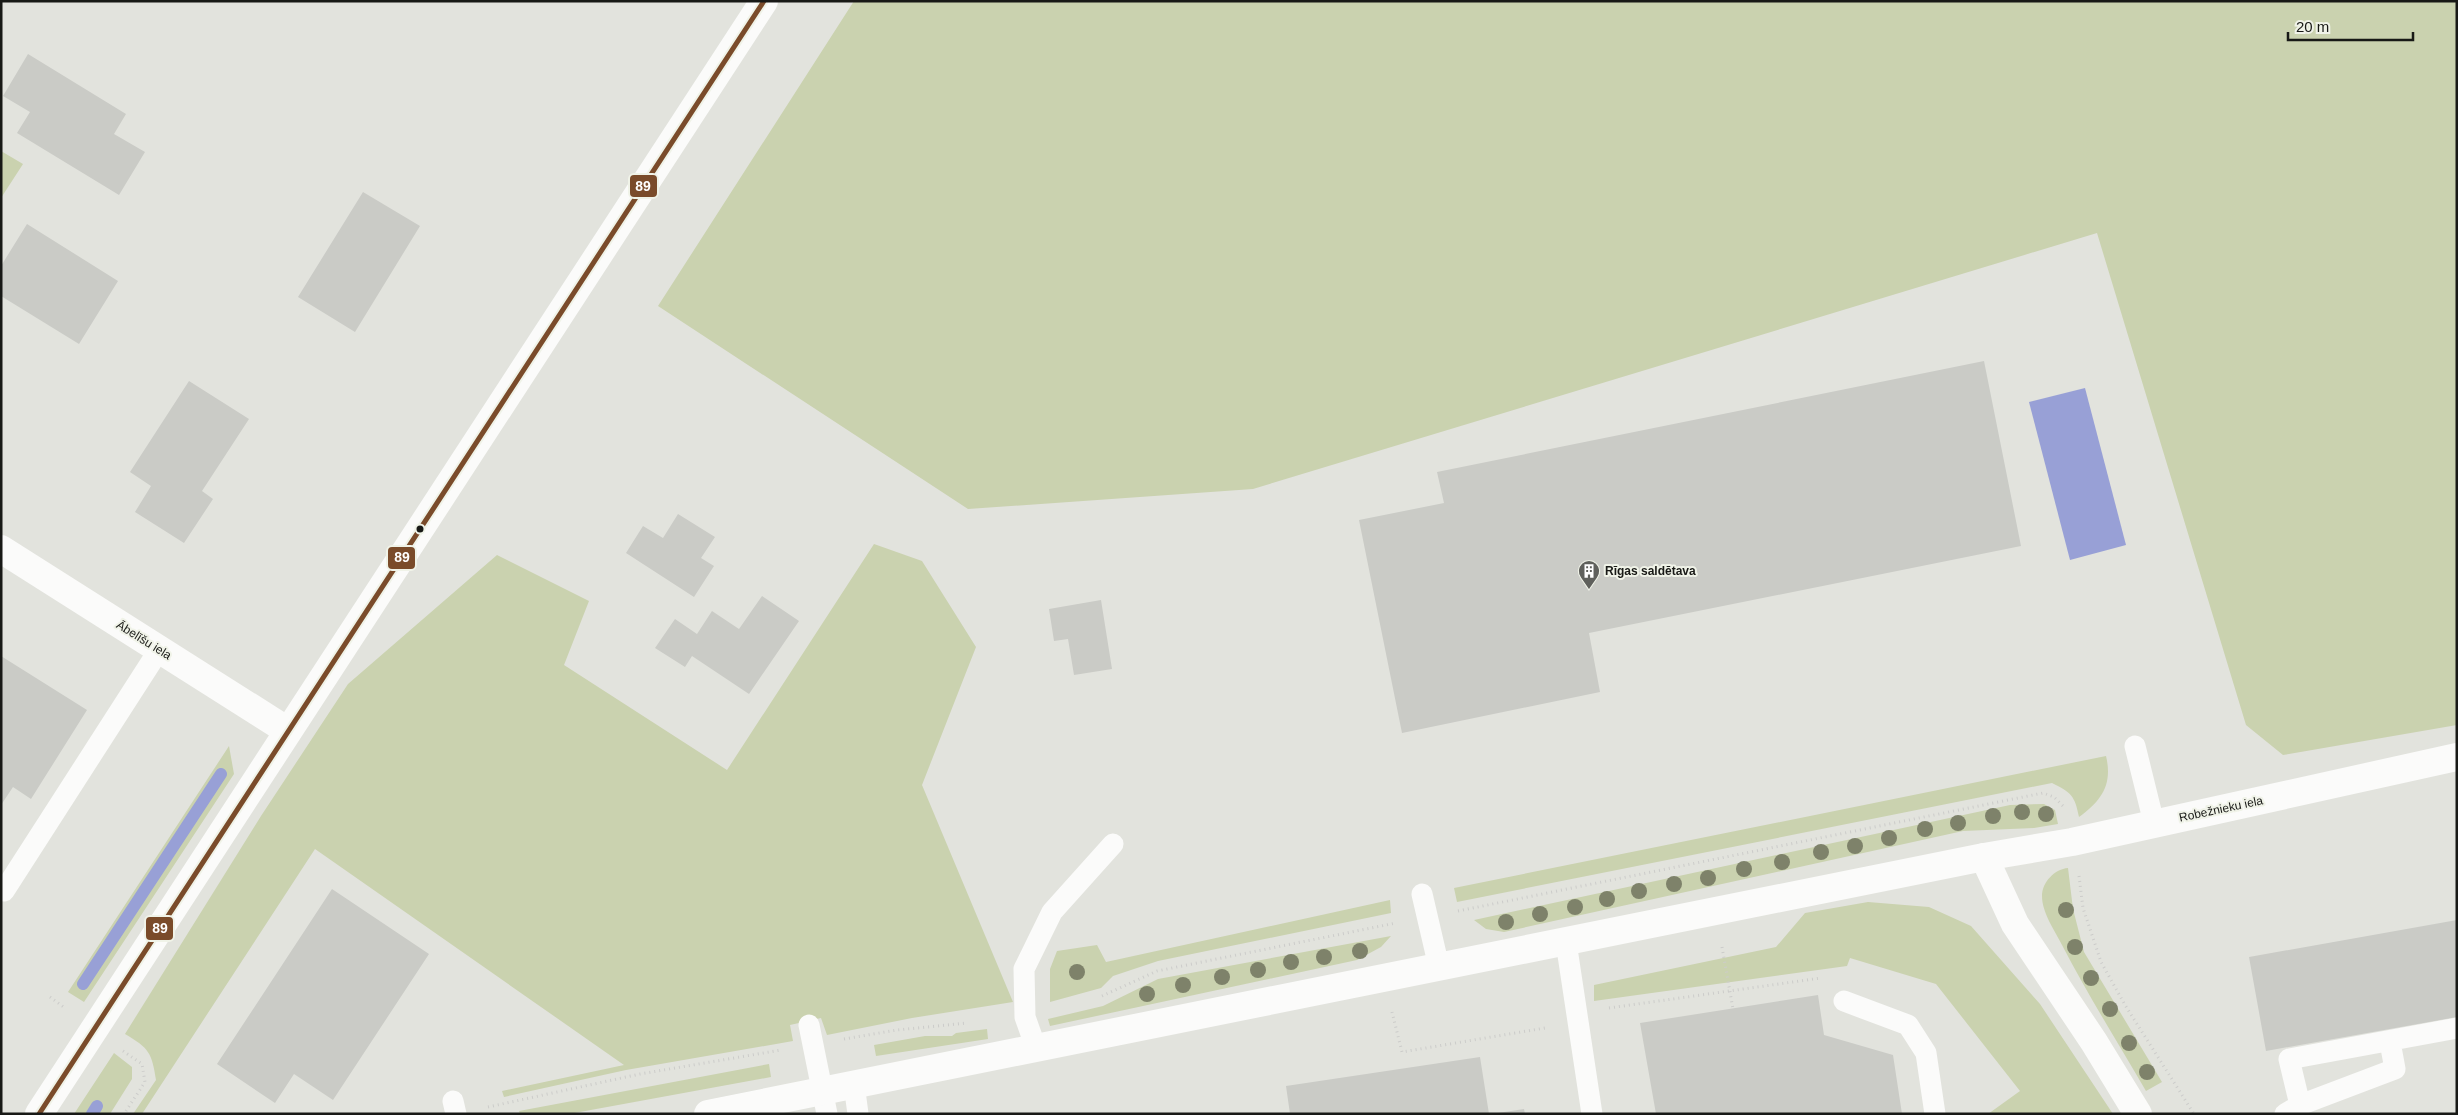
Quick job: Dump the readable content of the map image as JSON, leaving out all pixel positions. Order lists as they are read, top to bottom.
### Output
{
  "streets": {
    "street": ["Ābelīšu iela", "Robežnieku iela"]
  },
  "places": {
    "building": ["Rīgas saldētava"]
  },
  "lines": ["transit line 89"],
  "scale_bar": "20 m"
}
